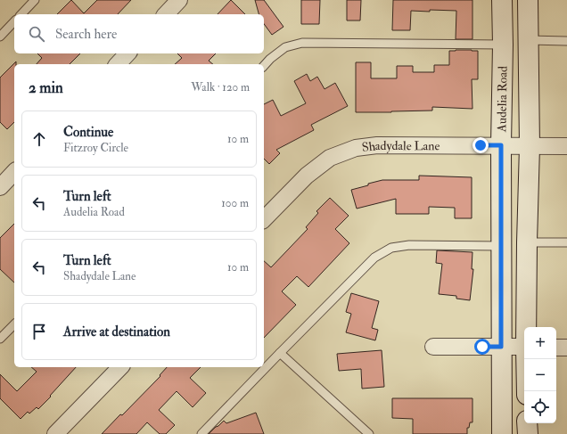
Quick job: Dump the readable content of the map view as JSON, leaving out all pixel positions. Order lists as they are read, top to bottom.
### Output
{
  "streets": {
    "main road": ["Audelia Road"],
    "street": ["Shadydale Lane"]
  },
  "crossings": [
    ["Audelia Road", "Shadydale Lane"]
  ],
  "page": {
    "search": "Search here",
    "heading": ["2 min", "Walk · 120 m"],
    "list": [
      ["Continue", "Fitzroy Circle", "10 m"],
      ["Turn left", "Audelia Road", "100 m"],
      ["Turn left", "Shadydale Lane", "10 m"],
      "Arrive at destination"
    ],
    "map_buttons": ["+", "−"]
  }
}
